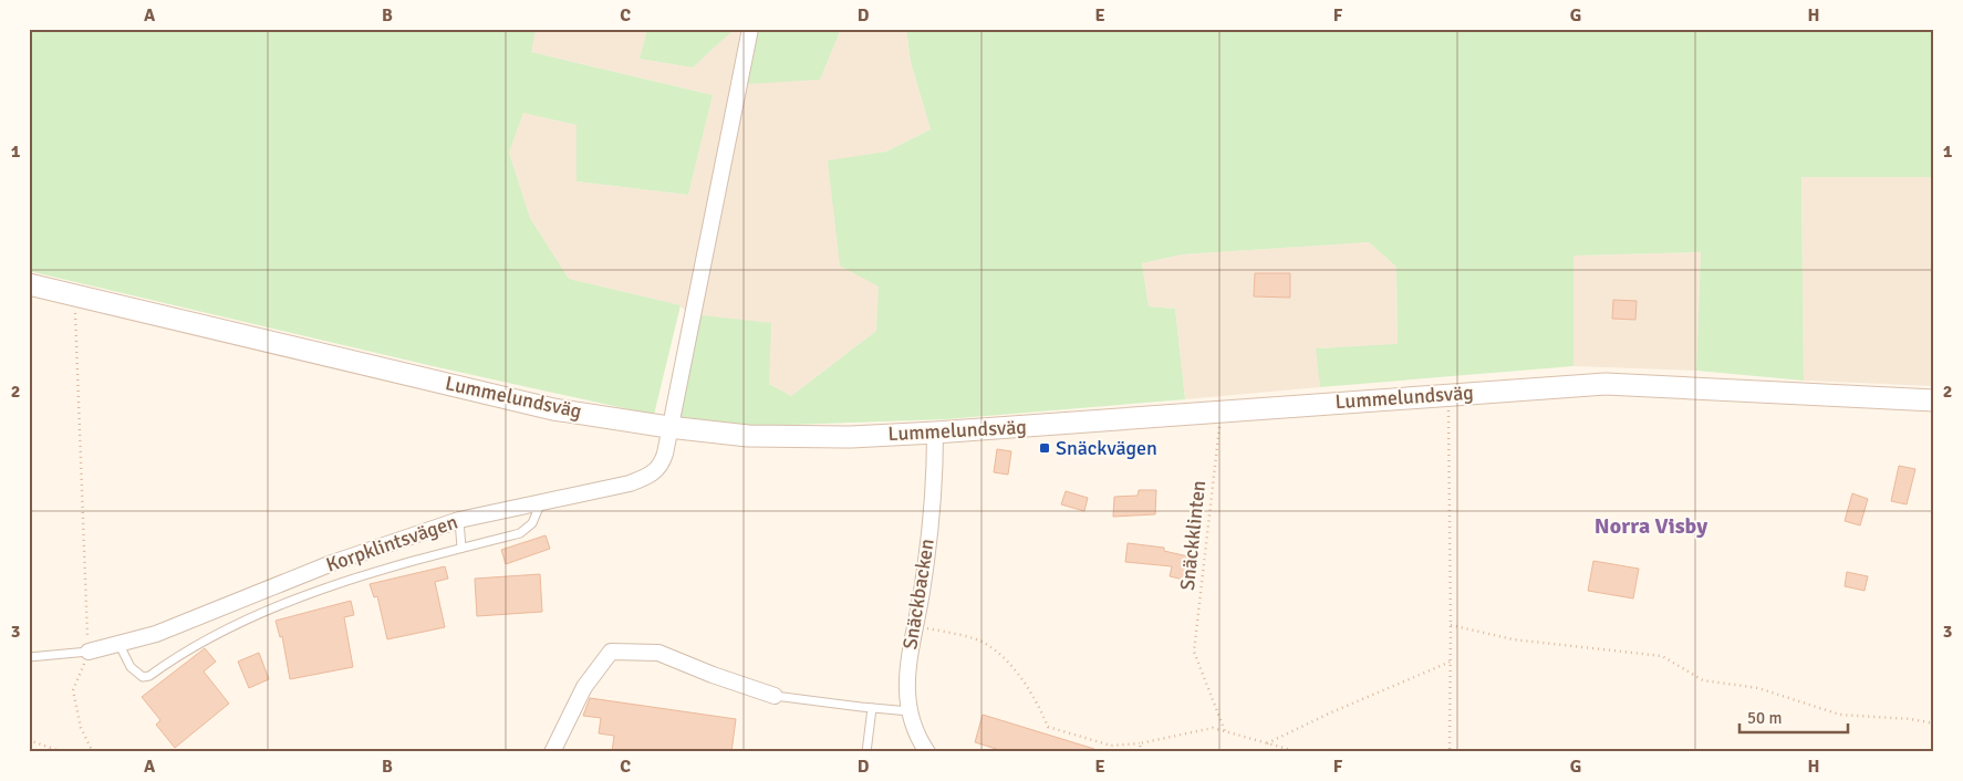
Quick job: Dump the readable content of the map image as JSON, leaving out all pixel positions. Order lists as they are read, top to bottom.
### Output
{
  "streets": {
    "main road": ["Lummelundsväg"],
    "street": ["Korpklintsvägen", "Snäckbacken"],
    "path": ["Snäckklinten"]
  },
  "crossings": [
    ["Lummelundsväg", "Korpklintsvägen"],
    ["Lummelundsväg", "Snäckbacken"]
  ],
  "districts": ["Norra Visby"],
  "places": {
    "transit": ["Snäckvägen"]
  },
  "scale_bar": "50 m",
  "grid": {
    "columns": [
      "A",
      "B",
      "C",
      "D",
      "E",
      "F",
      "G",
      "H"
    ],
    "rows": ["1", "2", "3"]
  }
}
